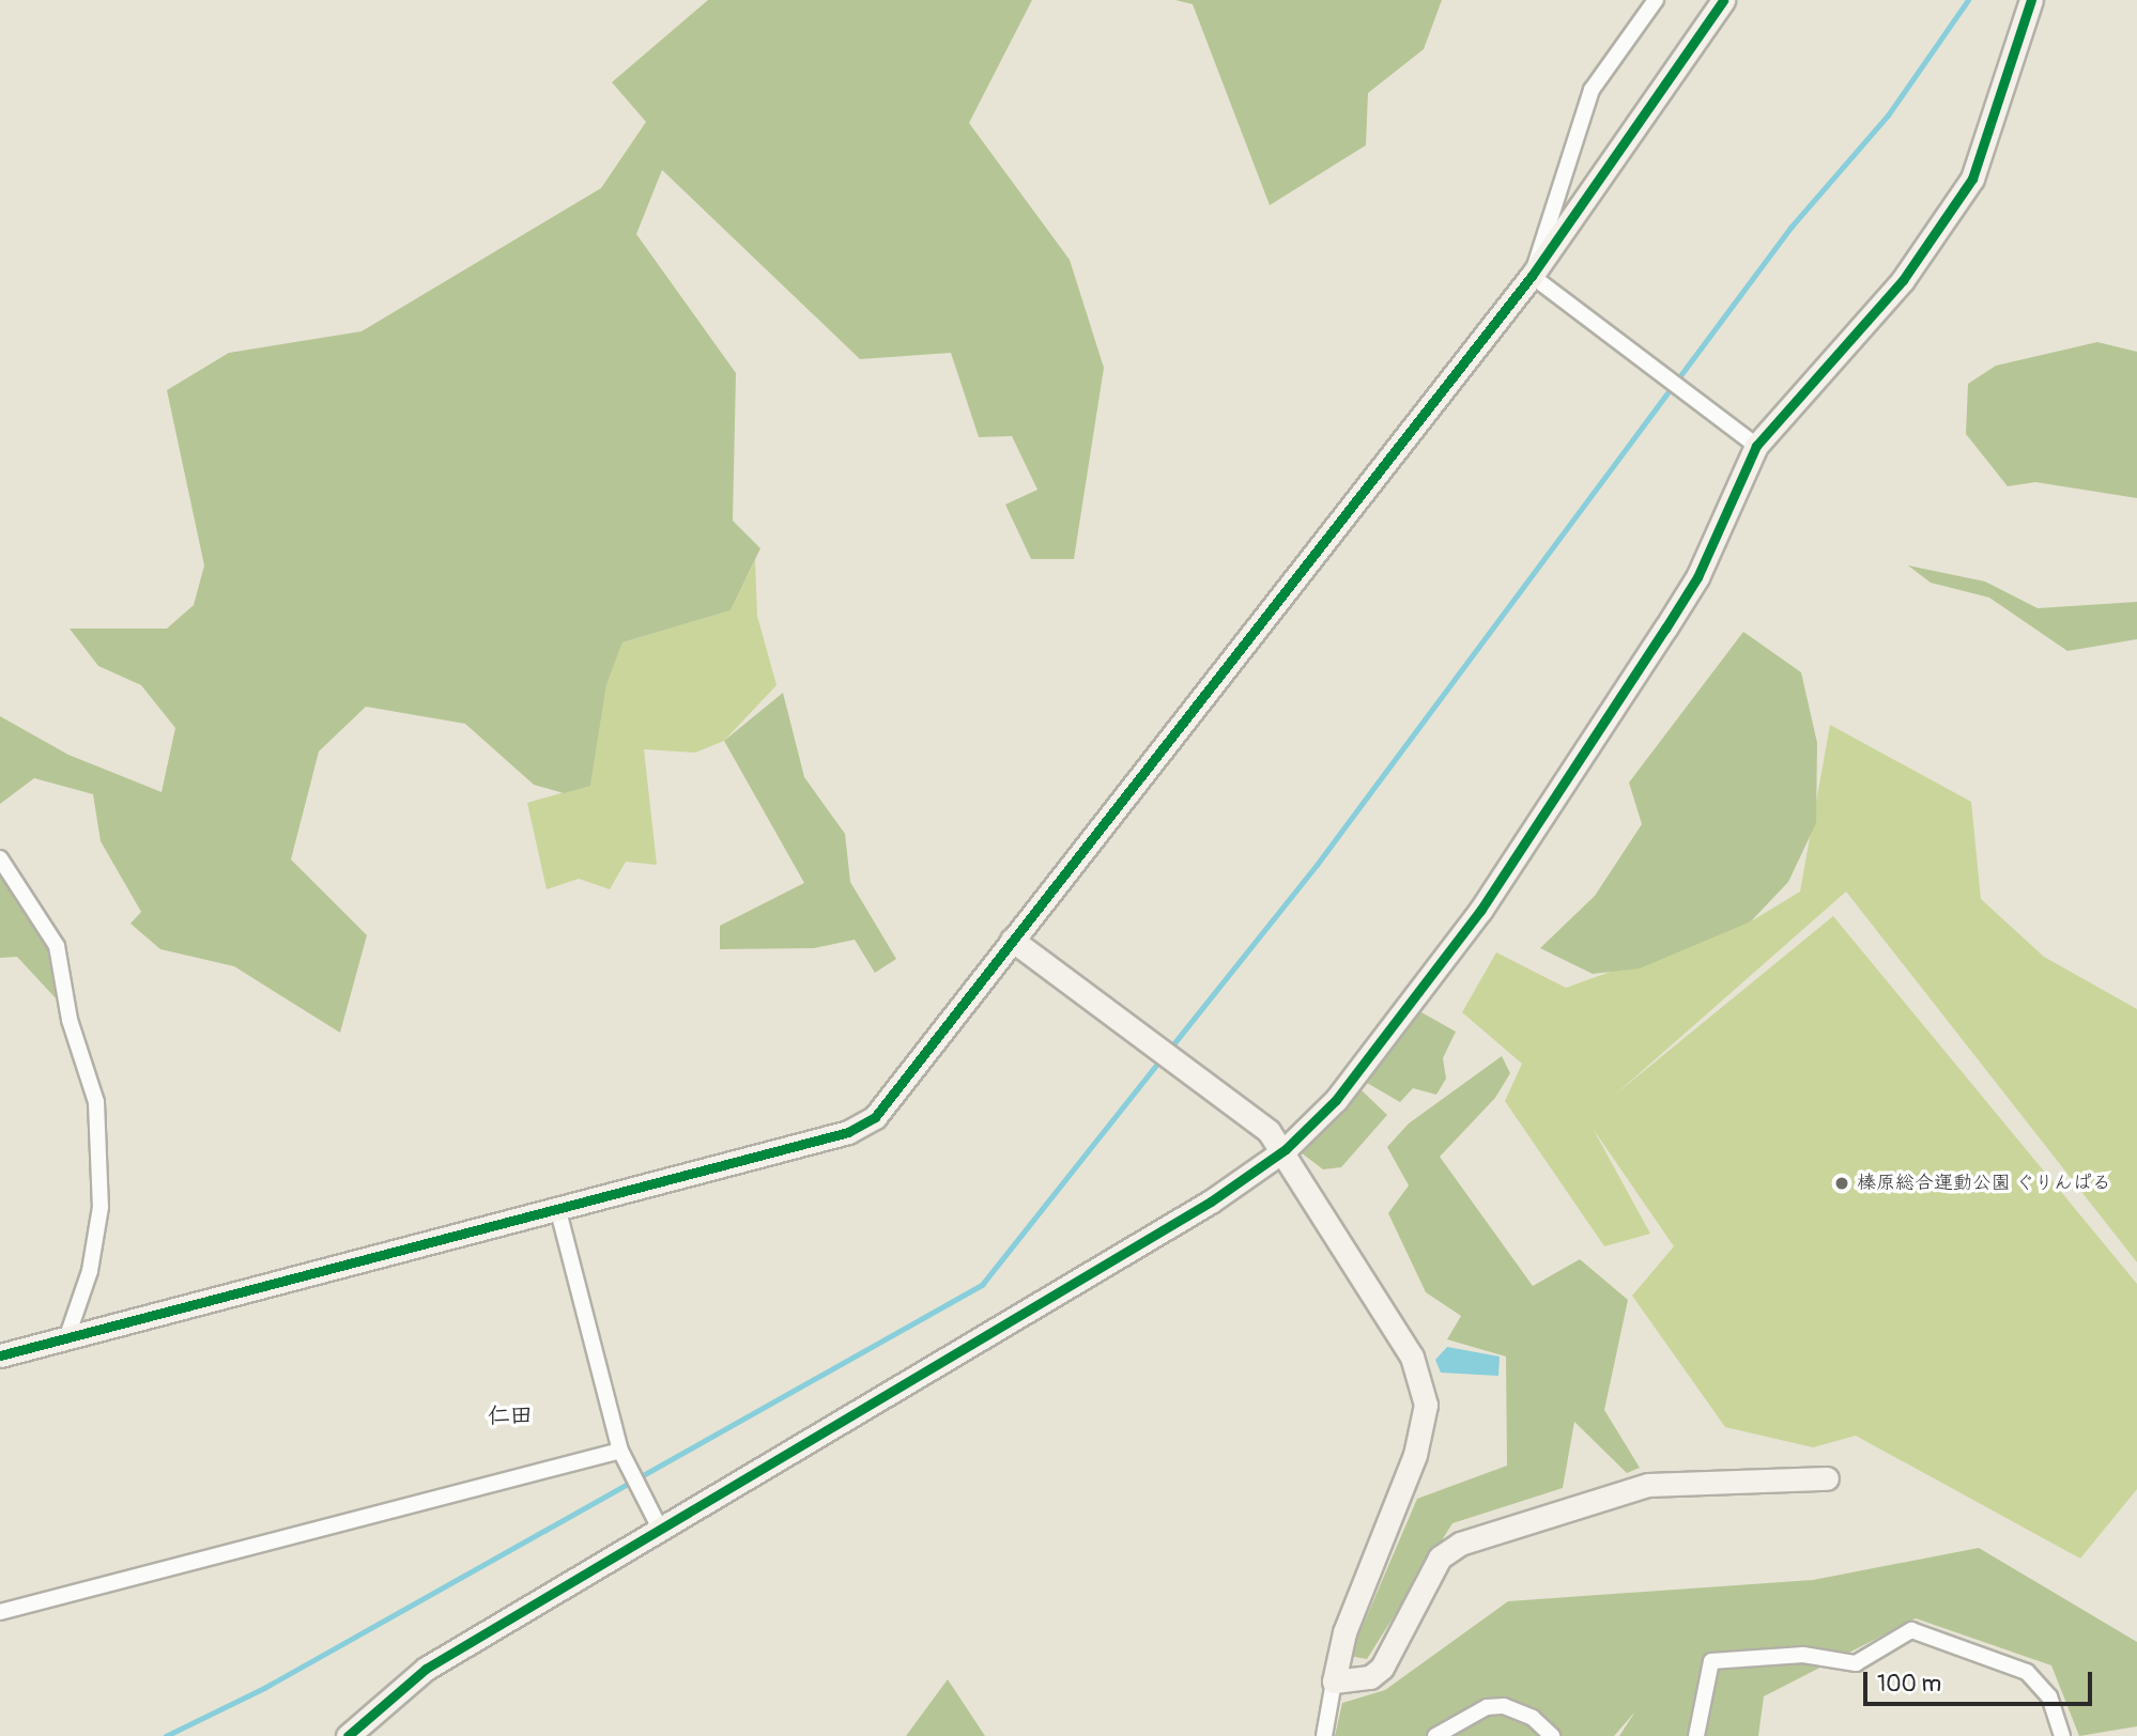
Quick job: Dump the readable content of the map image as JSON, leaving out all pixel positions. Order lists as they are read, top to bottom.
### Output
{
  "districts": ["仁田"],
  "places": ["榛原総合運動公園 ぐりんぱる"],
  "scale_bar": "100 m"
}
